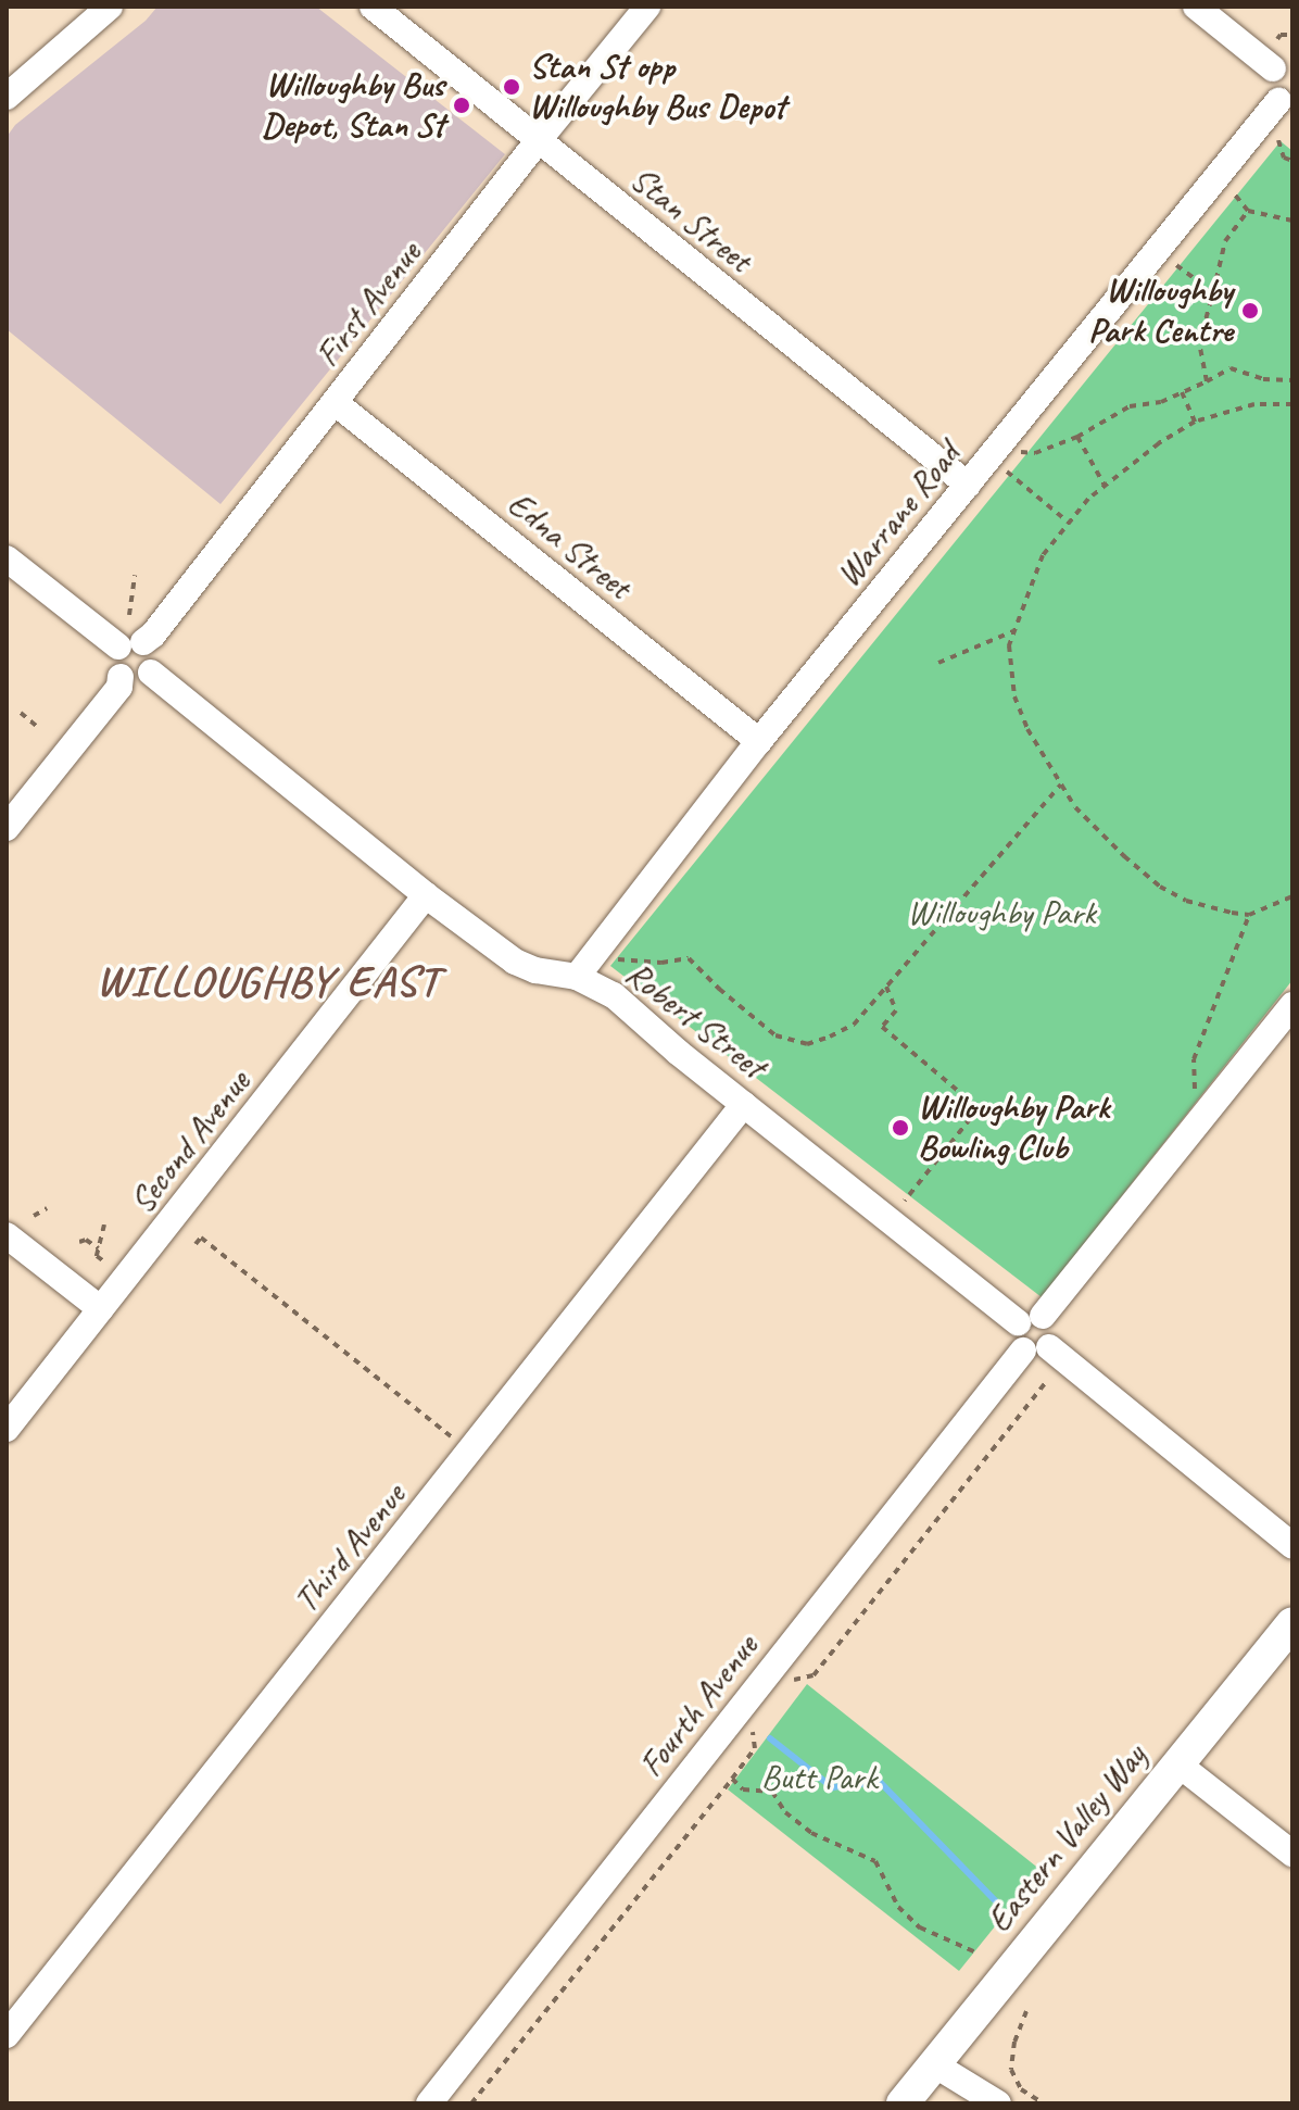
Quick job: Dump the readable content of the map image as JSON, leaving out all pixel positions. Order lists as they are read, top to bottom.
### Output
{
  "streets": {
    "main road": ["Eastern Valley Way"],
    "street": [
      "Stan Street",
      "First Avenue",
      "Warrane Road",
      "Edna Street",
      "Robert Street",
      "Second Avenue",
      "Third Avenue",
      "Fourth Avenue"
    ]
  },
  "crossings": [
    ["Stan Street", "First Avenue"],
    ["Stan Street", "Warrane Road"],
    ["First Avenue", "Edna Street"],
    ["First Avenue", "Robert Street"],
    ["Warrane Road", "Edna Street"],
    ["Warrane Road", "Robert Street"],
    ["Robert Street", "Second Avenue"],
    ["Robert Street", "Third Avenue"]
  ],
  "districts": ["WILLOUGHBY EAST"],
  "parks": ["Willoughby Park", "Butt Park"],
  "places": [
    "Stan St opp Willoughby Bus Depot",
    "Willoughby Bus Depot, Stan St",
    "Willoughby Park Centre",
    "Willoughby Park Bowling Club"
  ]
}
